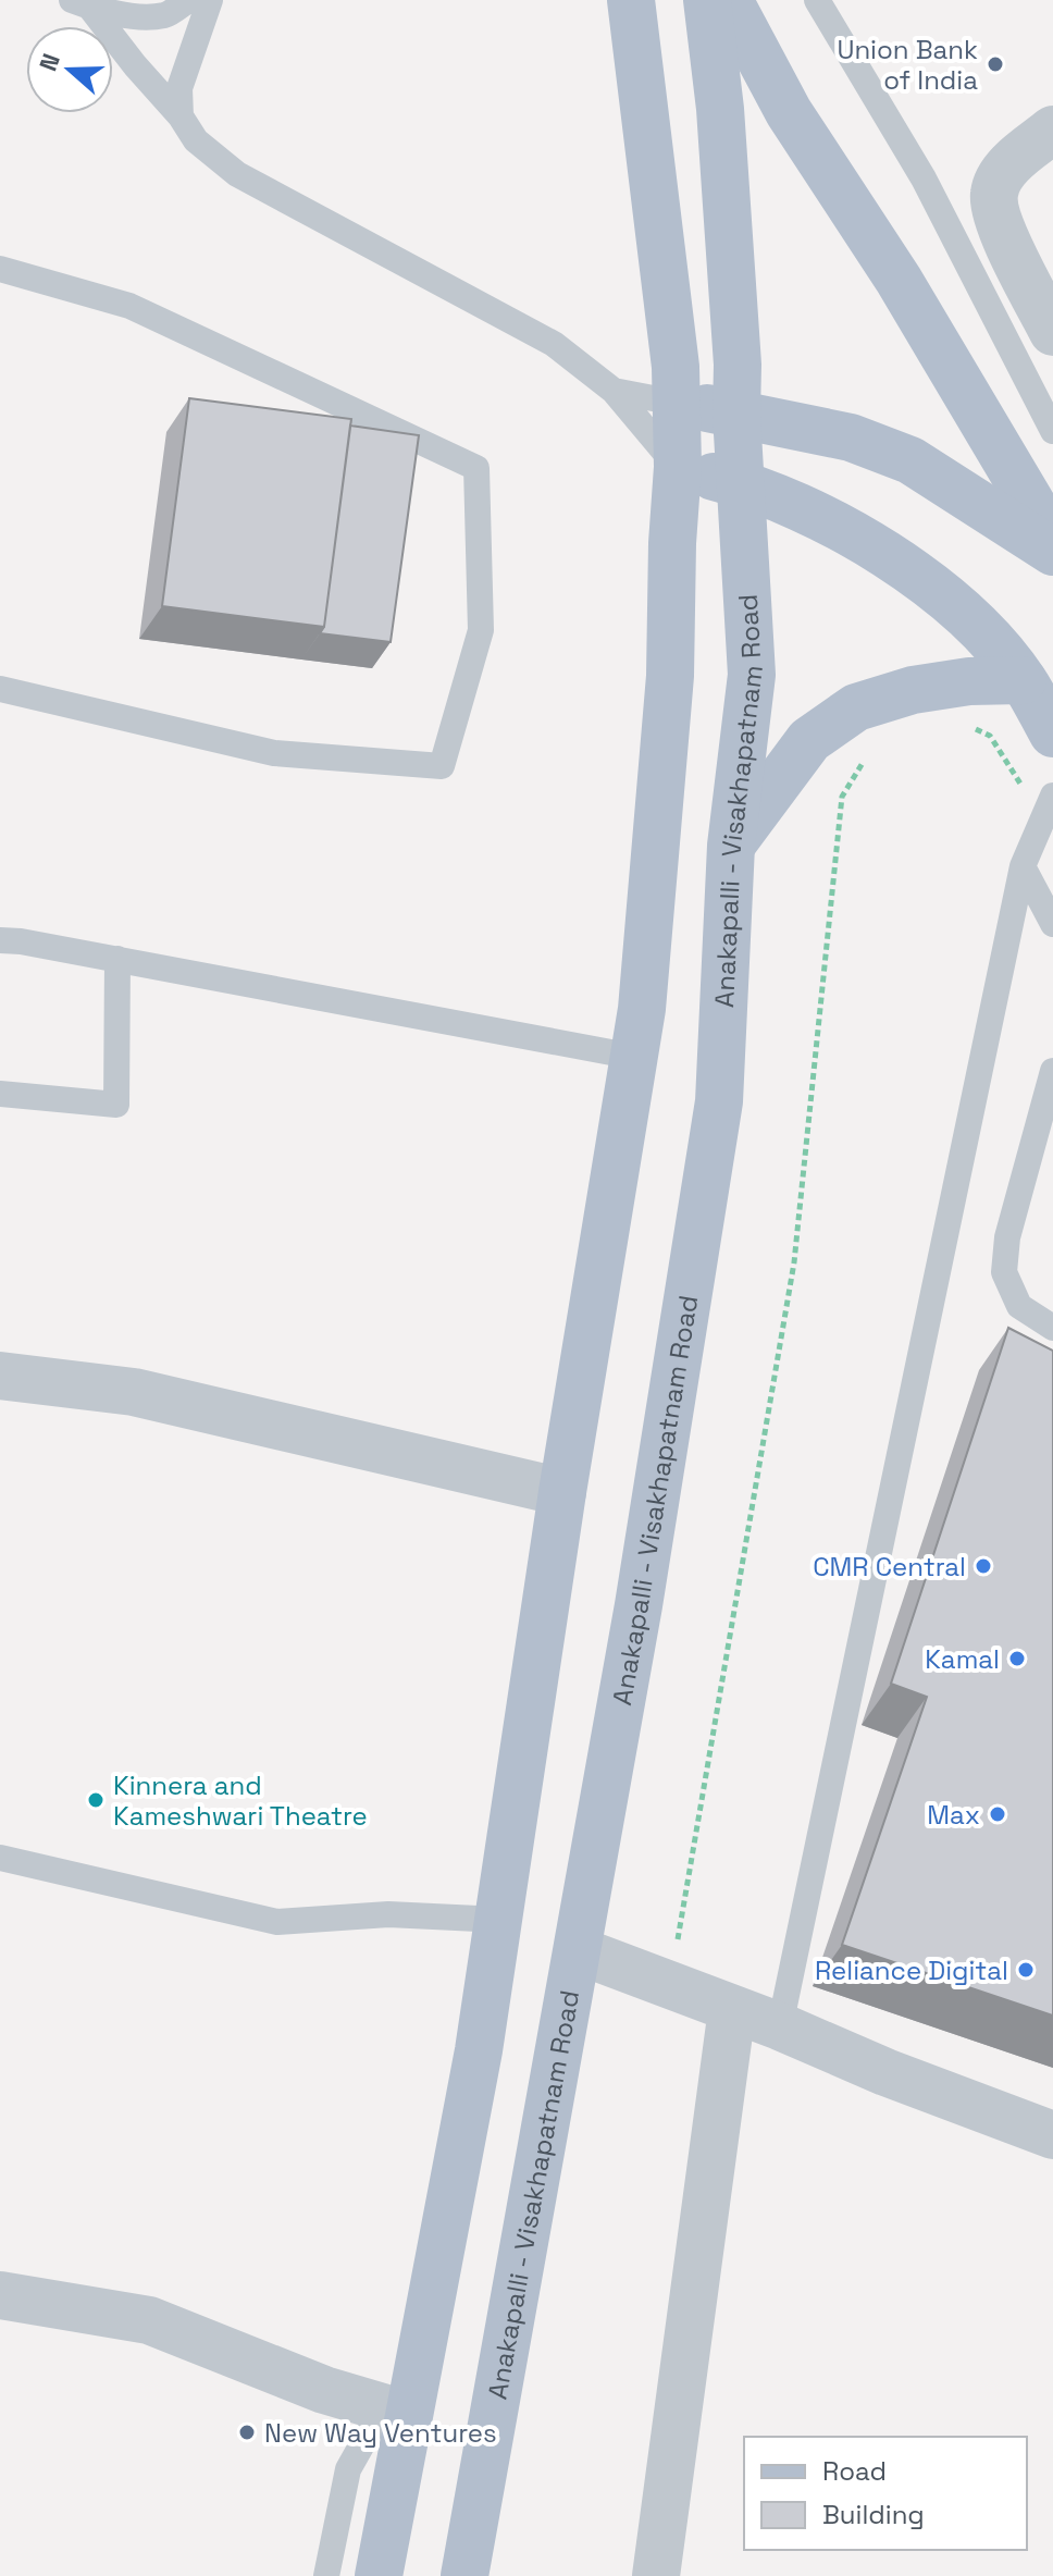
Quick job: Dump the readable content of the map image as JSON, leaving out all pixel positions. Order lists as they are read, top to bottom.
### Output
{
  "streets": {
    "main road": ["Anakapalli - Visakhapatnam Road"]
  },
  "places": [
    "Union Bank of India",
    "CMR Central",
    "Kamal",
    "Kinnera and Kameshwari Theatre",
    "Max",
    "Reliance Digital",
    "New Way Ventures"
  ],
  "legend": ["Road", "Building"],
  "north": "left"
}
